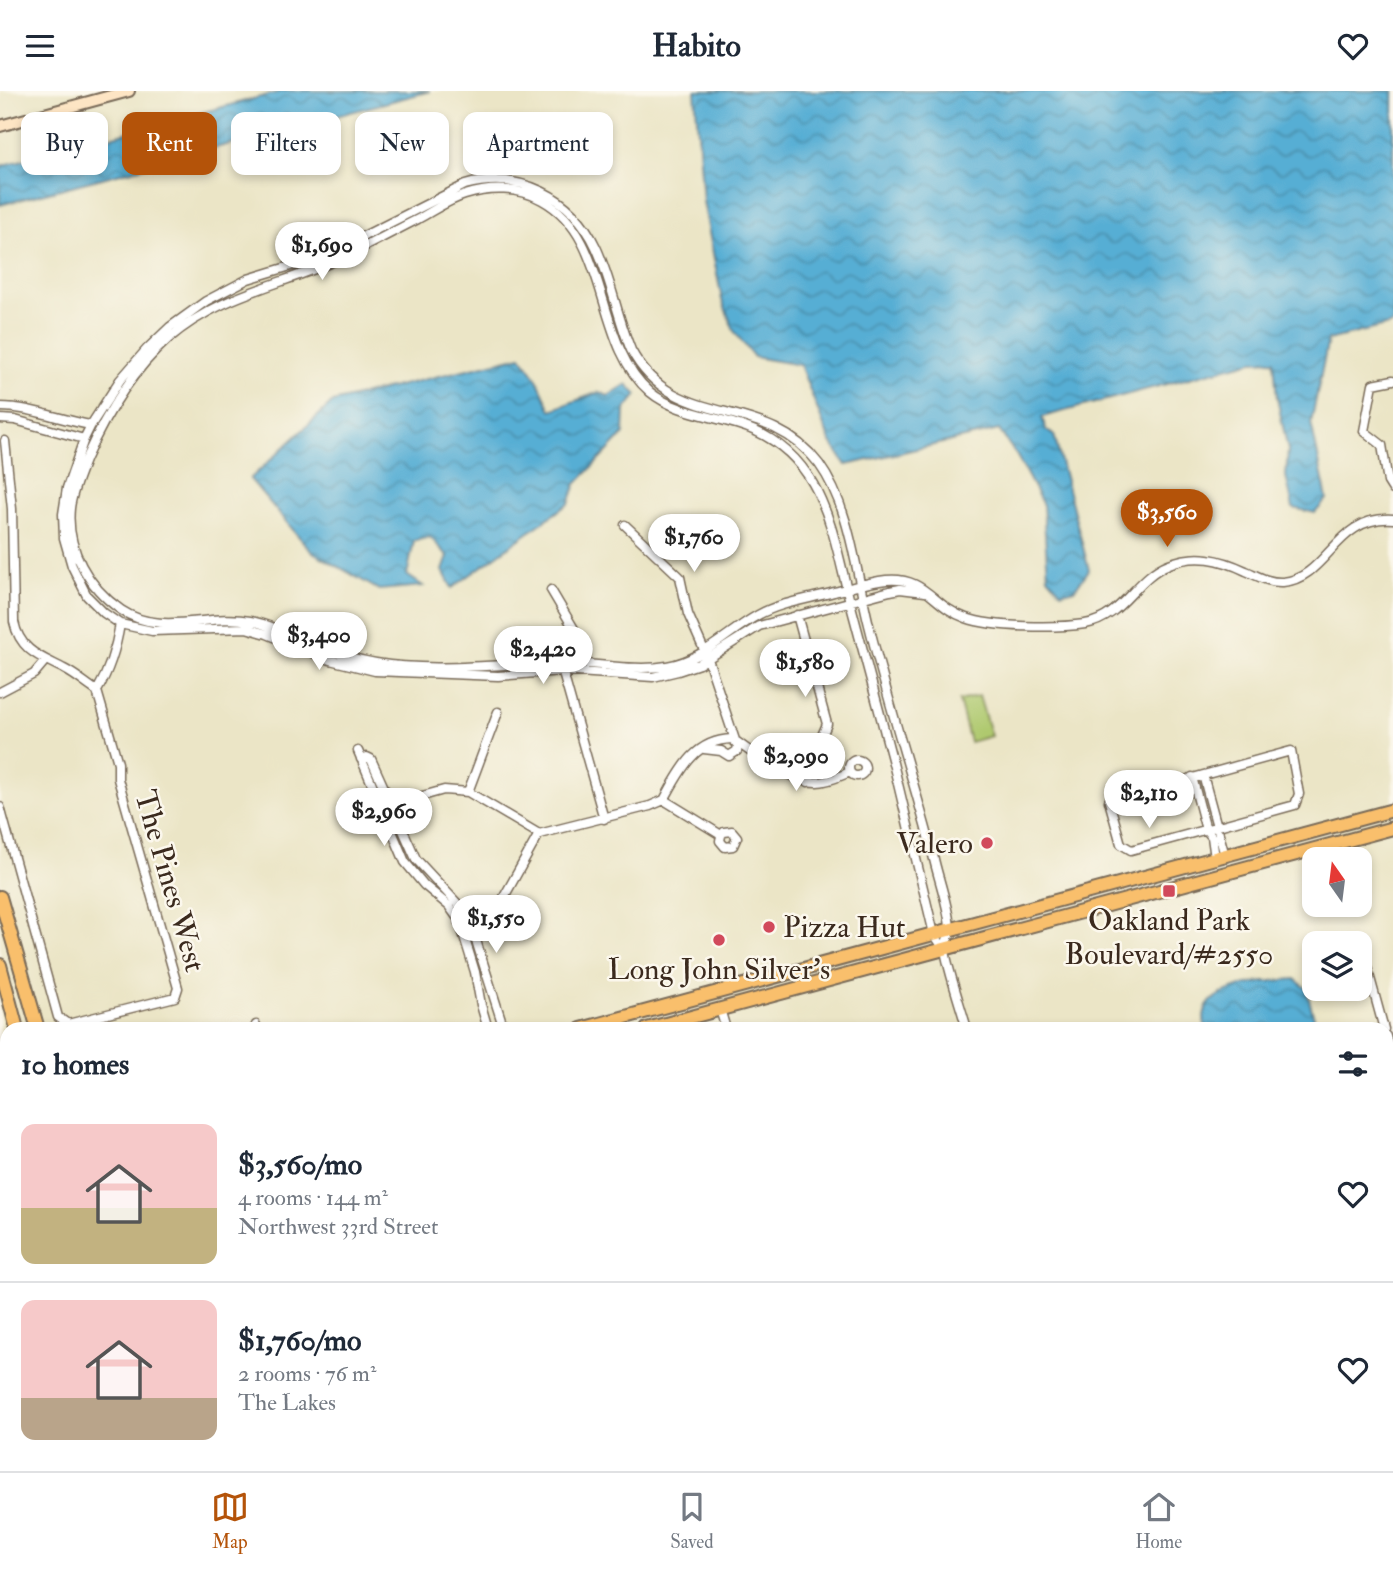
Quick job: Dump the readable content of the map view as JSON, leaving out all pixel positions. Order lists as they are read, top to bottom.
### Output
{
  "streets": {
    "street": ["The Pines West"]
  },
  "places": {
    "other": ["Valero", "Pizza Hut", "Long John Silver's"],
    "transit": ["Oakland Park Boulevard/#2550"]
  },
  "north": "top",
  "page": {
    "header": "Habito",
    "chip": [
      "Buy",
      "Rent",
      "Filters",
      "New",
      "Apartment"
    ],
    "price": [
      "$1,690",
      "$3,560",
      "$1,760",
      "$3,400",
      "$2,420",
      "$1,580",
      "$2,090",
      "$2,110",
      "$2,960",
      "$1,550"
    ],
    "heading": "10 homes",
    "list": [
      {
        "name": "$3,560/mo",
        "note": "4 rooms · 144 m² · Northwest 33rd Street"
      },
      {
        "name": "$1,760/mo",
        "note": "2 rooms · 76 m² · The Lakes"
      }
    ],
    "tabs": ["Map", "Saved", "Home"]
  }
}
